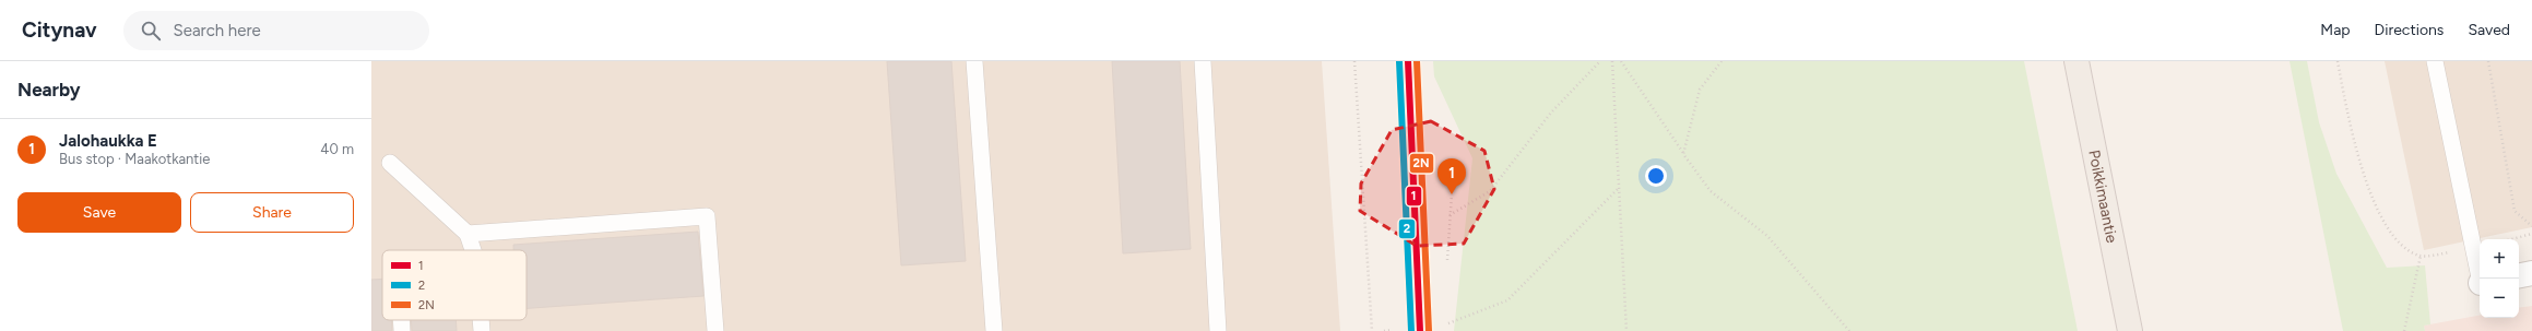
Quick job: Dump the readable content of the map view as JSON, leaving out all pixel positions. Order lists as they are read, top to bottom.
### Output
{
  "streets": {
    "main road": ["Poikkimaantie"]
  },
  "lines": ["transit line 1", "transit line 2", "transit line 2N"],
  "legend": ["1", "2", "2N"],
  "page": {
    "header": "Citynav",
    "search": "Search here",
    "nav": ["Map", "Directions", "Saved"],
    "heading": "Nearby",
    "list": [
      {
        "mark": "1",
        "name": "Jalohaukka E",
        "note": "Bus stop · Maakotkantie",
        "value": "40 m"
      }
    ],
    "pins": "1",
    "buttons": ["Save", "Share"],
    "map_buttons": ["+", "−"]
  }
}
